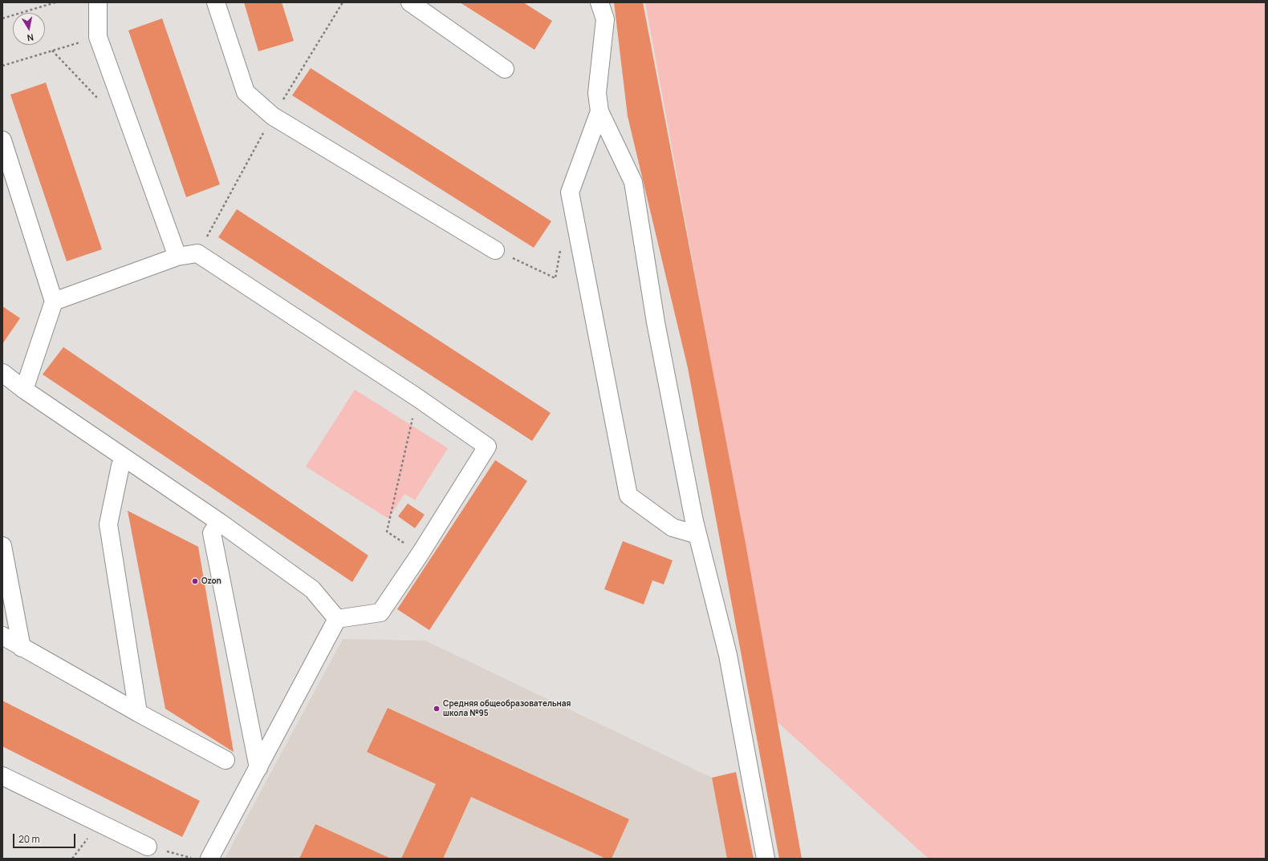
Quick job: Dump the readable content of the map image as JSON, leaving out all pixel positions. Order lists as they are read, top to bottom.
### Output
{
  "places": ["Ozon", "Средняя общеобразовательная школа №95"],
  "scale_bar": "20 m",
  "north": "bottom"
}
